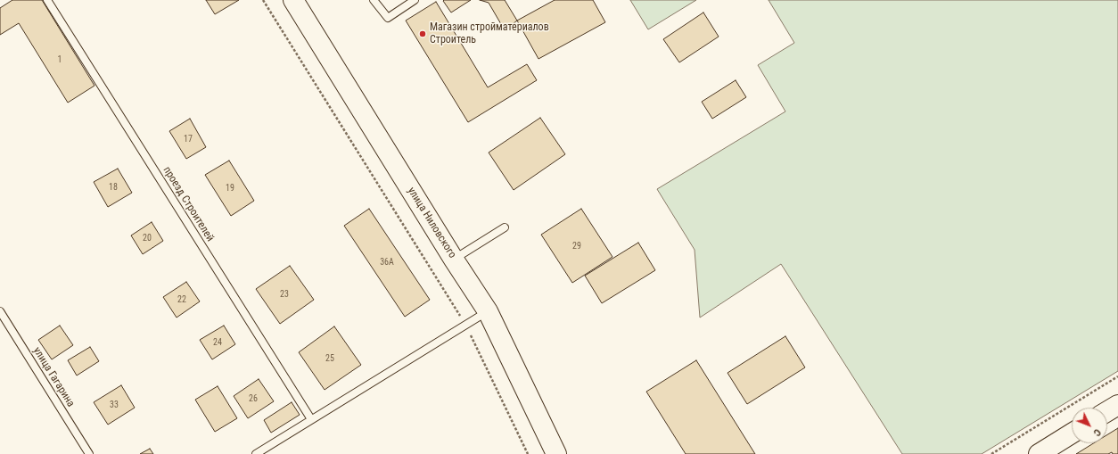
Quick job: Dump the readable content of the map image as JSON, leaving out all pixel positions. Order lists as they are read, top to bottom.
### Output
{
  "streets": {
    "street": ["улица Ниловского"],
    "lane": ["проезд Строителей", "улица Гагарина"]
  },
  "places": ["Магазин стройматериалов Строитель"],
  "house_numbers": [
    "1",
    "17",
    "18",
    "19",
    "20",
    "29",
    "36А",
    "23",
    "22",
    "24",
    "25",
    "26",
    "33"
  ],
  "north": "bottom right"
}
